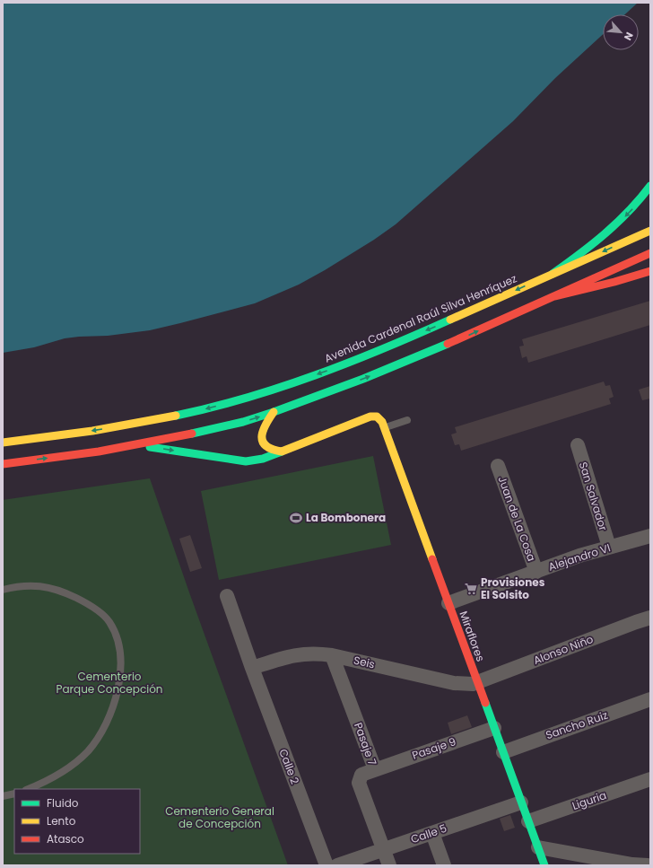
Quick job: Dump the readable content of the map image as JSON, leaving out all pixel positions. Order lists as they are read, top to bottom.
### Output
{
  "streets": {
    "main road": ["Avenida Cardenal Raúl Silva Henríquez", "Miraflores"],
    "street": [
      "San Salvador",
      "Juan de La Cosa",
      "Alejandro VI",
      "Alonso Niño",
      "Seis",
      "Sancho Ruiz",
      "Pasaje 7",
      "Pasaje 9",
      "Calle 2",
      "Liguria",
      "Calle 5"
    ]
  },
  "crossings": [
    ["San Salvador", "Alejandro VI"],
    ["Juan de La Cosa", "Alejandro VI"],
    ["Alejandro VI", "Miraflores"],
    ["Miraflores", "Alonso Niño"],
    ["Miraflores", "Seis"],
    ["Miraflores", "Sancho Ruiz"],
    ["Miraflores", "Pasaje 9"],
    ["Miraflores", "Liguria"],
    ["Miraflores", "Calle 5"],
    ["Alonso Niño", "Seis"],
    ["Seis", "Pasaje 7"],
    ["Seis", "Calle 2"],
    ["Pasaje 7", "Pasaje 9"],
    ["Pasaje 7", "Calle 5"]
  ],
  "parks": ["Cementerio Parque Concepción", "Cementerio General de Concepción"],
  "places": {
    "sports": ["La Bombonera"],
    "supermarket": ["Provisiones El Solsito"]
  },
  "legend": ["Fluido", "Lento", "Atasco"],
  "north": "bottom right"
}
